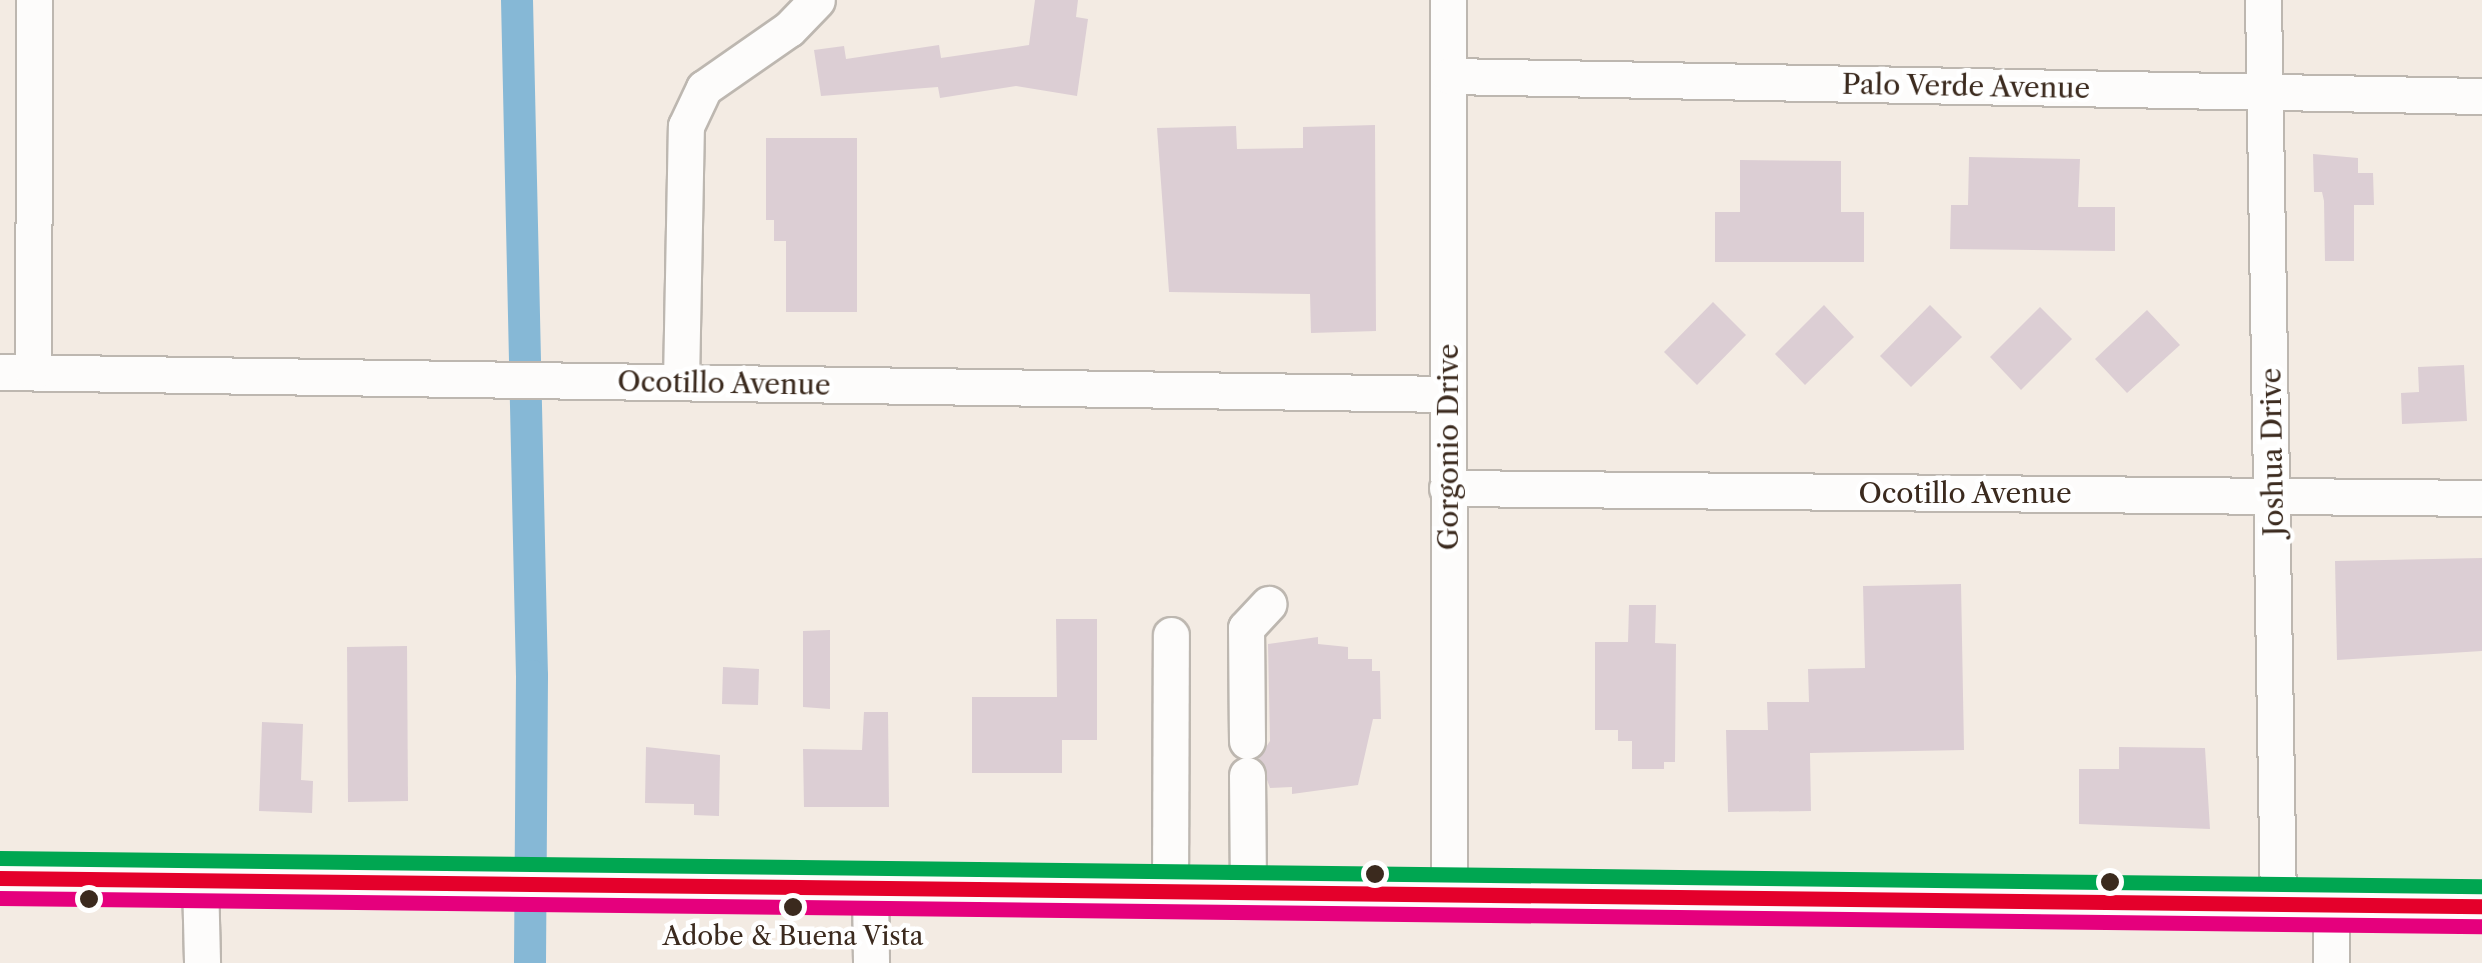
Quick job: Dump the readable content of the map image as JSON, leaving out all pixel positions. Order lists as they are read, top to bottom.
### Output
{
  "streets": {
    "street": [
      "Palo Verde Avenue",
      "Ocotillo Avenue",
      "Gorgonio Drive",
      "Joshua Drive"
    ]
  },
  "crossings": [
    ["Palo Verde Avenue", "Gorgonio Drive"],
    ["Palo Verde Avenue", "Joshua Drive"],
    ["Ocotillo Avenue", "Gorgonio Drive"],
    ["Ocotillo Avenue", "Joshua Drive"]
  ],
  "places": ["Adobe & Buena Vista"]
}
